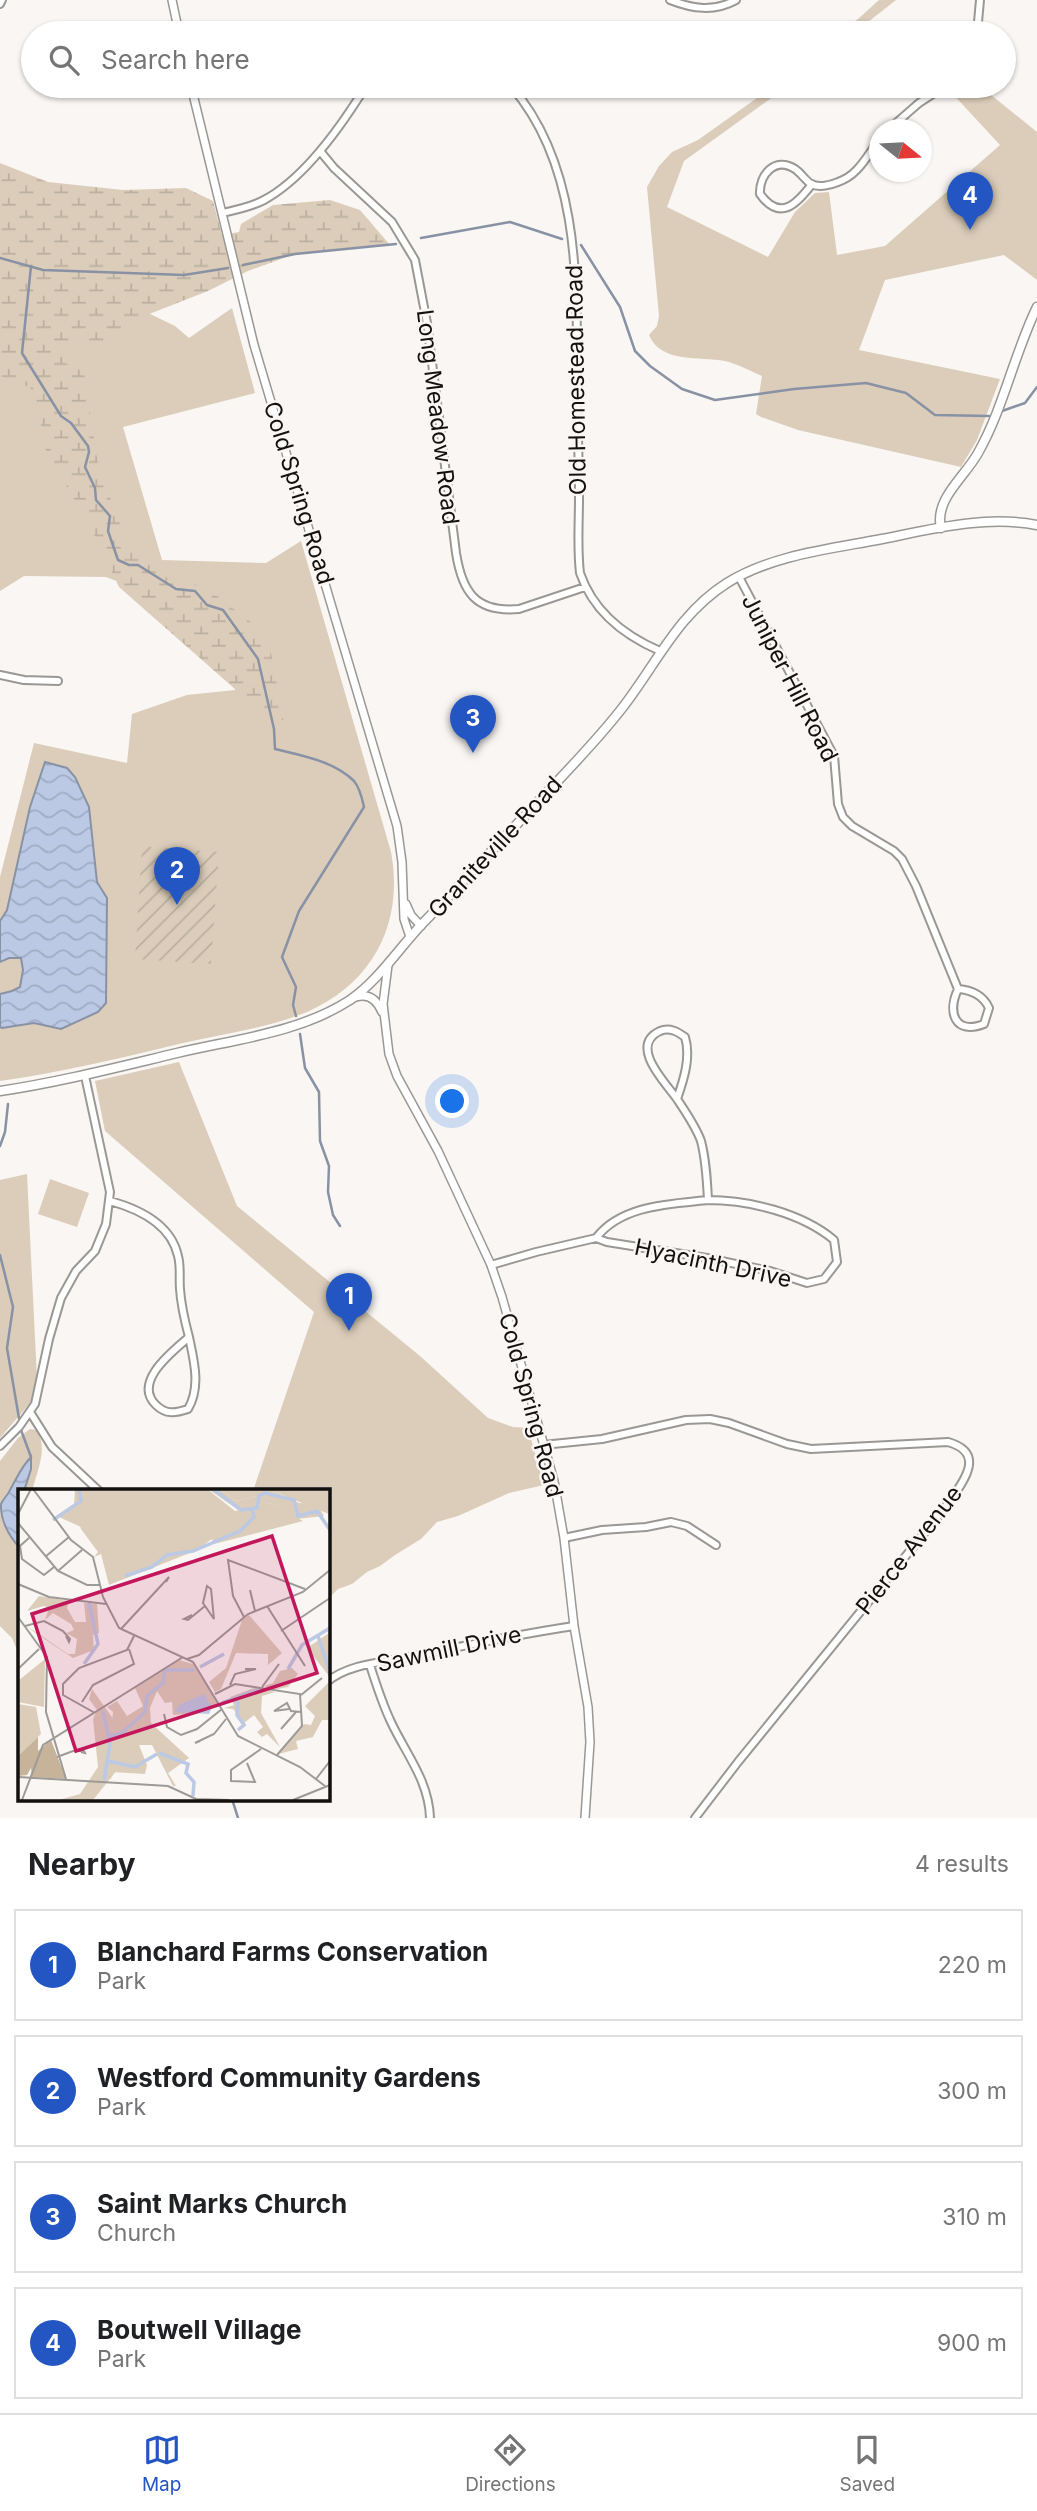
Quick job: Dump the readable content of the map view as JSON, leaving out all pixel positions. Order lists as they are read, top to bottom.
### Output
{
  "streets": {
    "main road": ["Graniteville Road"],
    "street": [
      "Old Homestead Road",
      "Long Meadow Road",
      "Cold Spring Road",
      "Juniper Hill Road",
      "Hyacinth Drive",
      "Pierce Avenue",
      "Sawmill Drive"
    ]
  },
  "crossings": [
    ["Old Homestead Road", "Long Meadow Road"],
    ["Old Homestead Road", "Graniteville Road"],
    ["Cold Spring Road", "Graniteville Road"],
    ["Cold Spring Road", "Hyacinth Drive"],
    ["Cold Spring Road", "Pierce Avenue"],
    ["Cold Spring Road", "Sawmill Drive"],
    ["Juniper Hill Road", "Graniteville Road"]
  ],
  "north": "right",
  "page": {
    "search": "Search here",
    "pins": [
      "4",
      "3",
      "2",
      "1"
    ],
    "heading": ["Nearby", "4 results"],
    "list": [
      {
        "mark": "1",
        "name": "Blanchard Farms Conservation",
        "note": "Park",
        "value": "220 m"
      },
      {
        "mark": "2",
        "name": "Westford Community Gardens",
        "note": "Park",
        "value": "300 m"
      },
      {
        "mark": "3",
        "name": "Saint Marks Church",
        "note": "Church",
        "value": "310 m"
      },
      {
        "mark": "4",
        "name": "Boutwell Village",
        "note": "Park",
        "value": "900 m"
      }
    ],
    "nav": ["Map", "Directions", "Saved"]
  }
}
